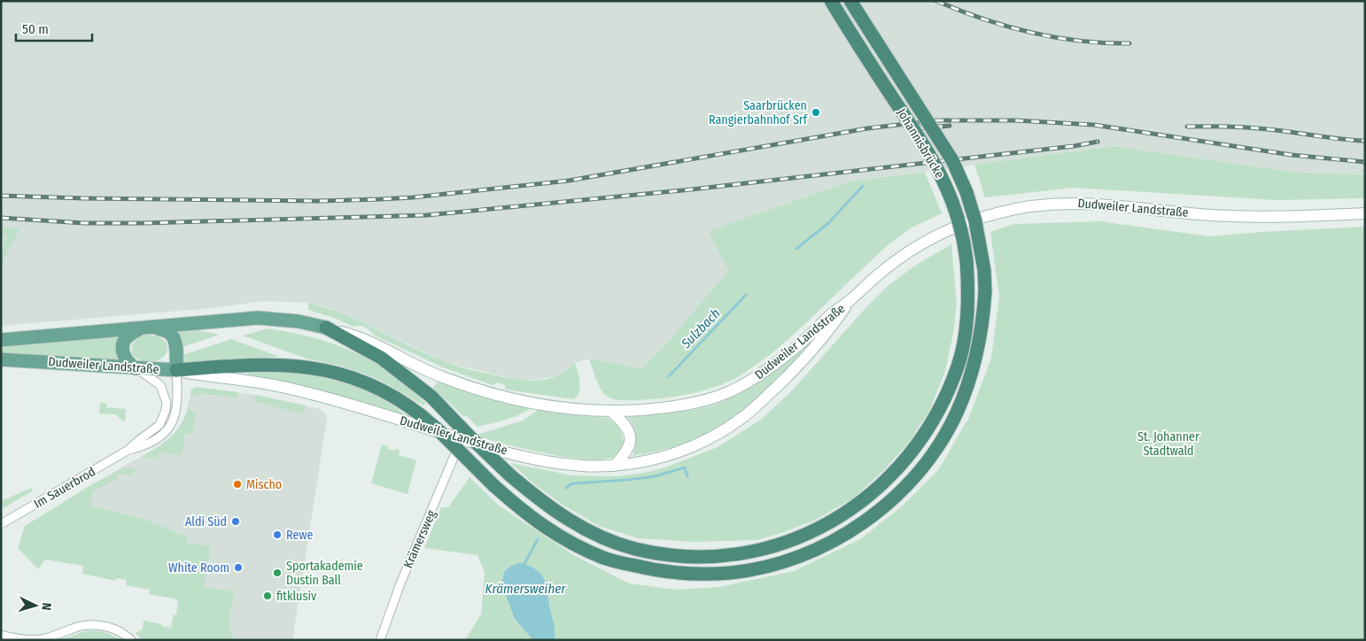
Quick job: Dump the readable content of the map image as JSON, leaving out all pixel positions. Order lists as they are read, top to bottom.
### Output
{
  "streets": {
    "highway": ["Johannisbrücke"],
    "main road": ["Dudweiler Landstraße"],
    "street": ["Im Sauerbrod", "Krämersweg"]
  },
  "crossings": [
    ["Johannisbrücke", "Dudweiler Landstraße"],
    ["Johannisbrücke", "Im Sauerbrod"],
    ["Dudweiler Landstraße", "Im Sauerbrod"],
    ["Dudweiler Landstraße", "Krämersweg"]
  ],
  "water": ["Sulzbach", "Krämersweiher"],
  "parks": ["St. Johanner Stadtwald"],
  "places": [
    "Saarbrücken Rangierbahnhof Srf",
    "Mischo",
    "Aldi Süd",
    "Rewe",
    "White Room",
    "Sportakademie Dustin Ball",
    "fitklusiv"
  ],
  "scale_bar": "50 m",
  "north": "right"
}
